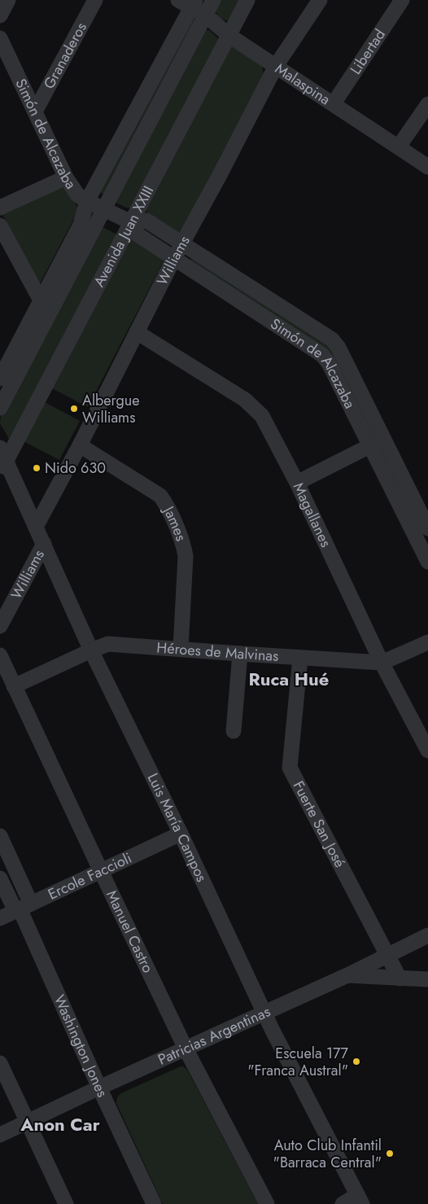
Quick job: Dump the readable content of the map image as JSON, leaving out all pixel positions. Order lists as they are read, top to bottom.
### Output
{
  "streets": {
    "street": [
      "Libertad",
      "Granaderos",
      "Malaspina",
      "Simón de Alcazaba",
      "Avenida Juan XXIII",
      "Williams",
      "Magallanes",
      "James",
      "Héroes de Malvinas",
      "Fuerte San José",
      "Luis María Campos",
      "Ercole Faccioli",
      "Manuel Castro",
      "Patricias Argentinas",
      "Washington Jones"
    ]
  },
  "crossings": [
    ["Libertad", "Malaspina"],
    ["Granaderos", "Simón de Alcazaba"],
    ["Malaspina", "Avenida Juan XXIII"],
    ["Malaspina", "Williams"],
    ["Simón de Alcazaba", "Avenida Juan XXIII"],
    ["Simón de Alcazaba", "Williams"],
    ["Avenida Juan XXIII", "Luis María Campos"],
    ["Williams", "Magallanes"],
    ["Williams", "James"],
    ["Williams", "Luis María Campos"],
    ["Magallanes", "Héroes de Malvinas"],
    ["James", "Héroes de Malvinas"],
    ["Héroes de Malvinas", "Fuerte San José"],
    ["Héroes de Malvinas", "Luis María Campos"],
    ["Héroes de Malvinas", "Manuel Castro"],
    ["Fuerte San José", "Patricias Argentinas"],
    ["Luis María Campos", "Ercole Faccioli"],
    ["Luis María Campos", "Patricias Argentinas"],
    ["Ercole Faccioli", "Manuel Castro"],
    ["Ercole Faccioli", "Washington Jones"],
    ["Manuel Castro", "Patricias Argentinas"],
    ["Patricias Argentinas", "Washington Jones"]
  ],
  "districts": ["Ruca Hué", "Anon Car"],
  "places": [
    "Albergue Williams",
    "Nido 630",
    "Escuela 177 \"Franca Austral\"",
    "Auto Club Infantil \"Barraca Central\""
  ]
}
